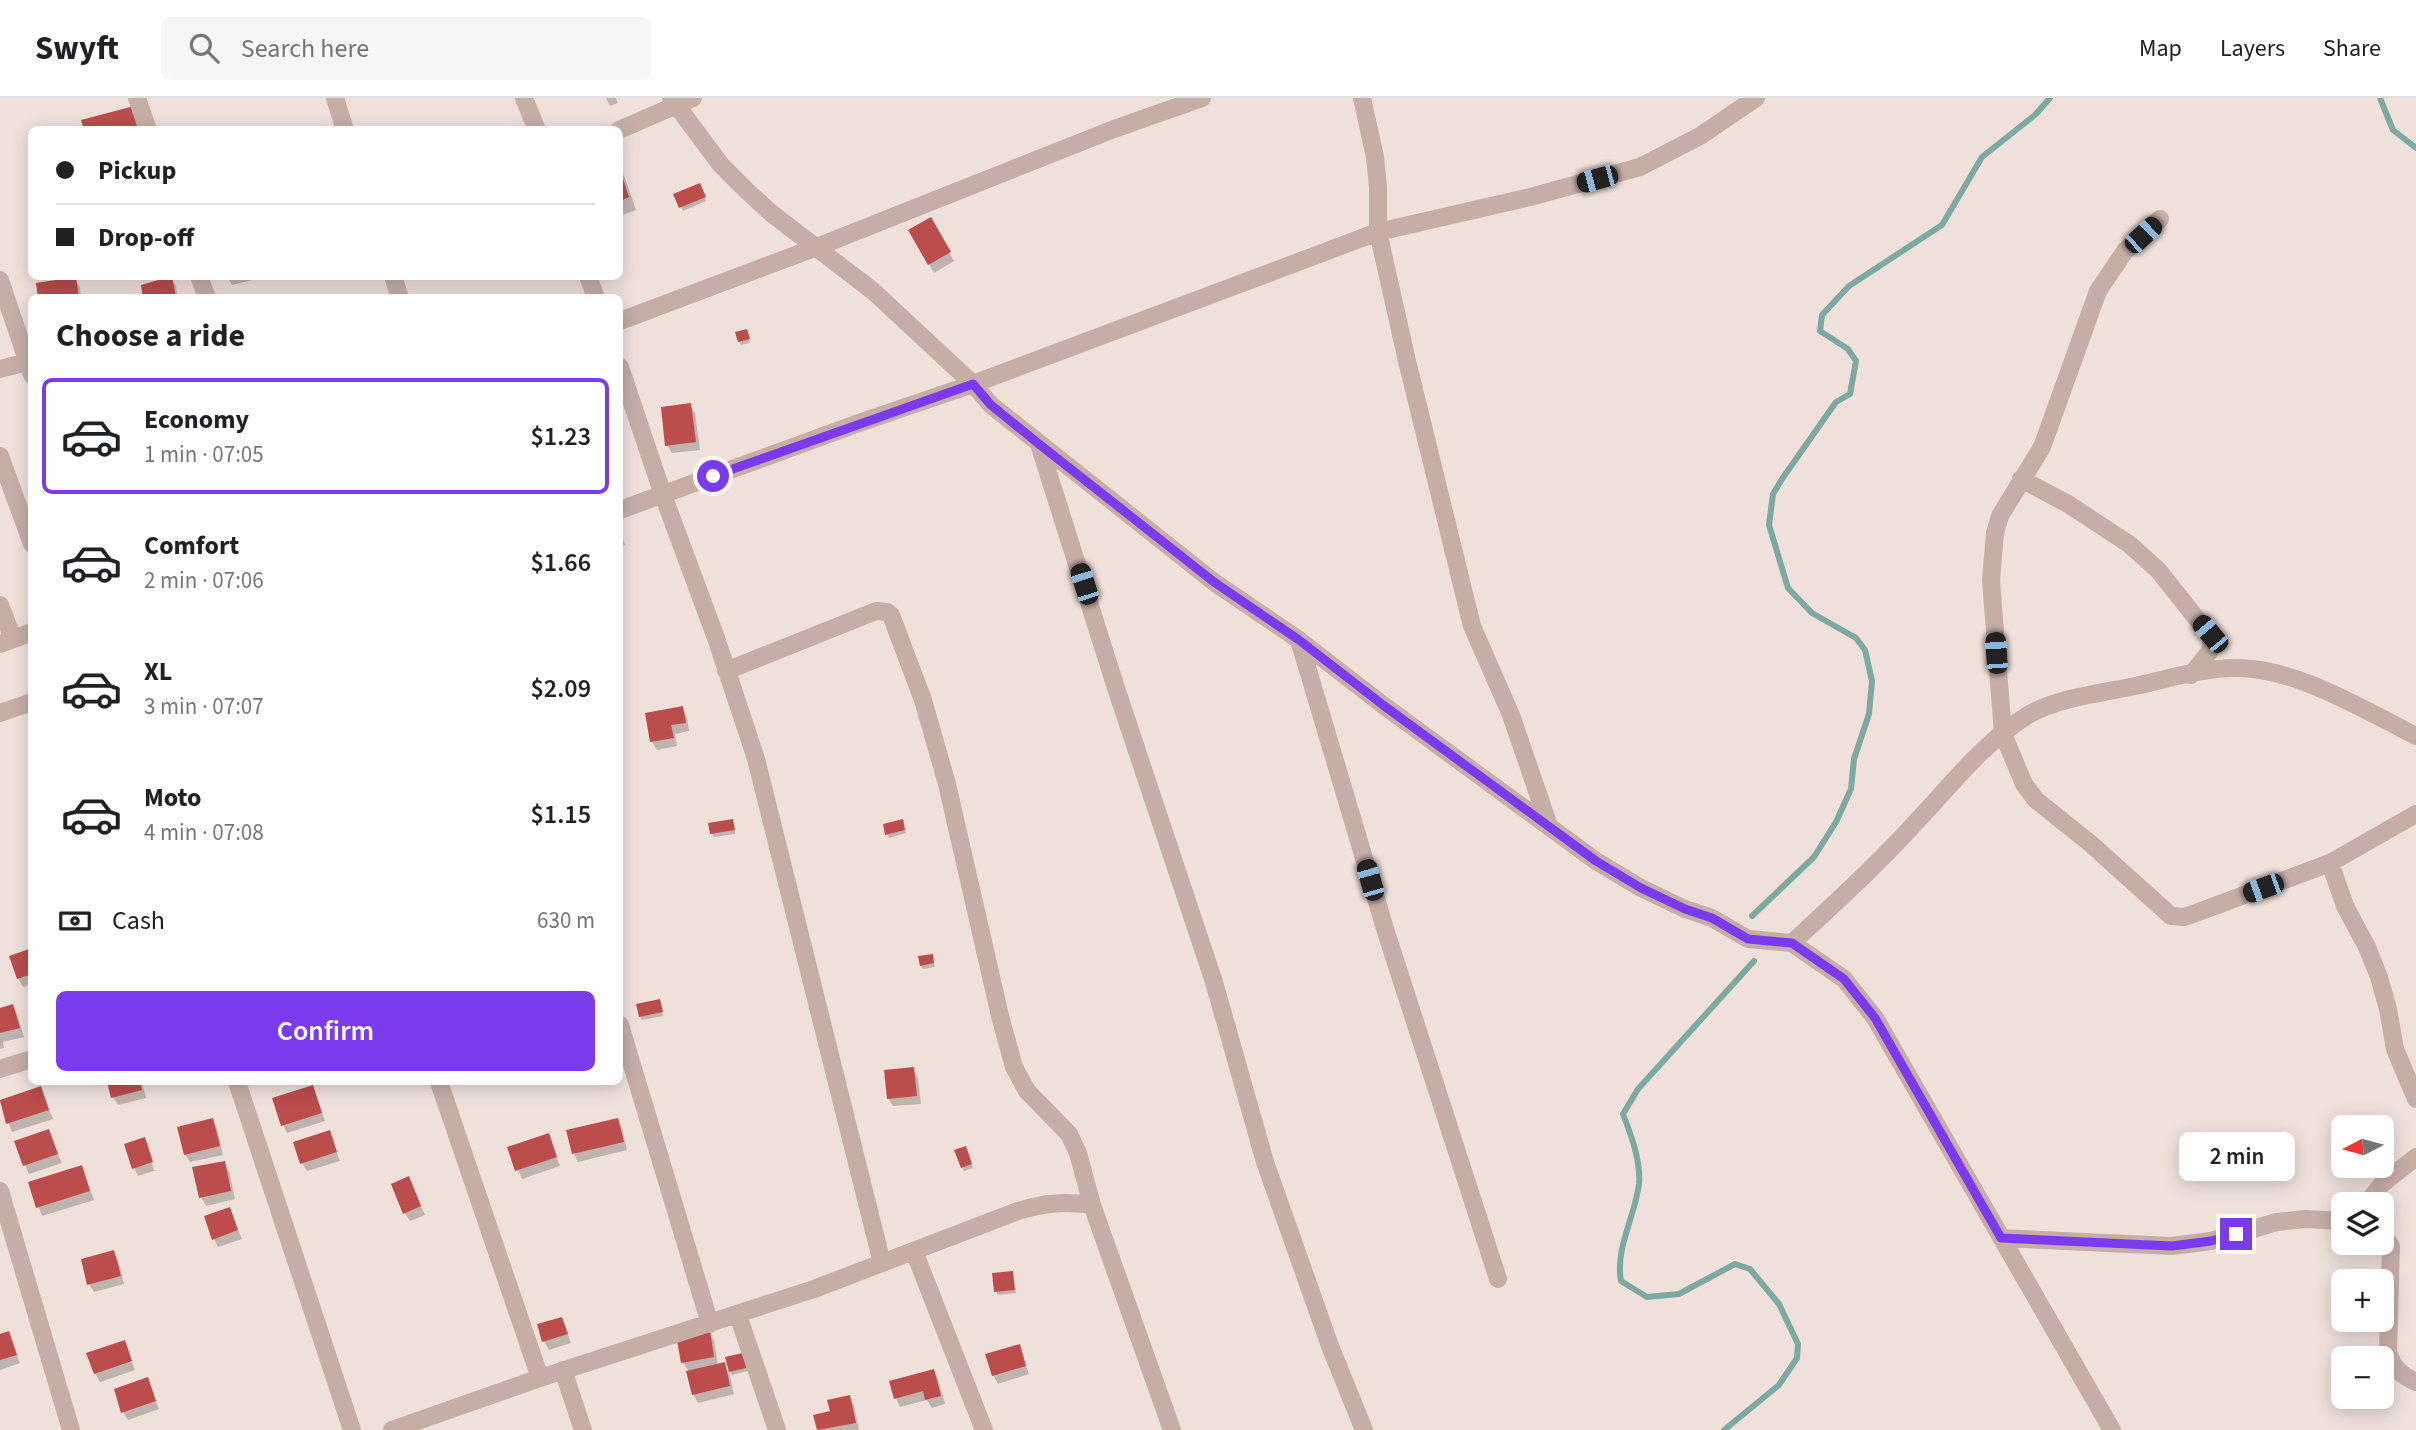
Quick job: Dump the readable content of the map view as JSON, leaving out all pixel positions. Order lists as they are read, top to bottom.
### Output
{
  "north": "left",
  "page": {
    "header": "Swyft",
    "search": "Search here",
    "nav": ["Map", "Layers", "Share"],
    "banner": ["Pickup", "Drop-off"],
    "heading": "Choose a ride",
    "list": [
      {
        "name": "Economy",
        "note": "1 min · 07:05",
        "value": "$1.23"
      },
      {
        "name": "Comfort",
        "note": "2 min · 07:06",
        "value": "$1.66"
      },
      {
        "name": "XL",
        "note": "3 min · 07:07",
        "value": "$2.09"
      },
      {
        "name": "Moto",
        "note": "4 min · 07:08",
        "value": "$1.15"
      }
    ],
    "pay": ["Cash", "630 m"],
    "buttons": "Confirm",
    "map_buttons": ["+", "−"],
    "bubble": "2 min"
  }
}
